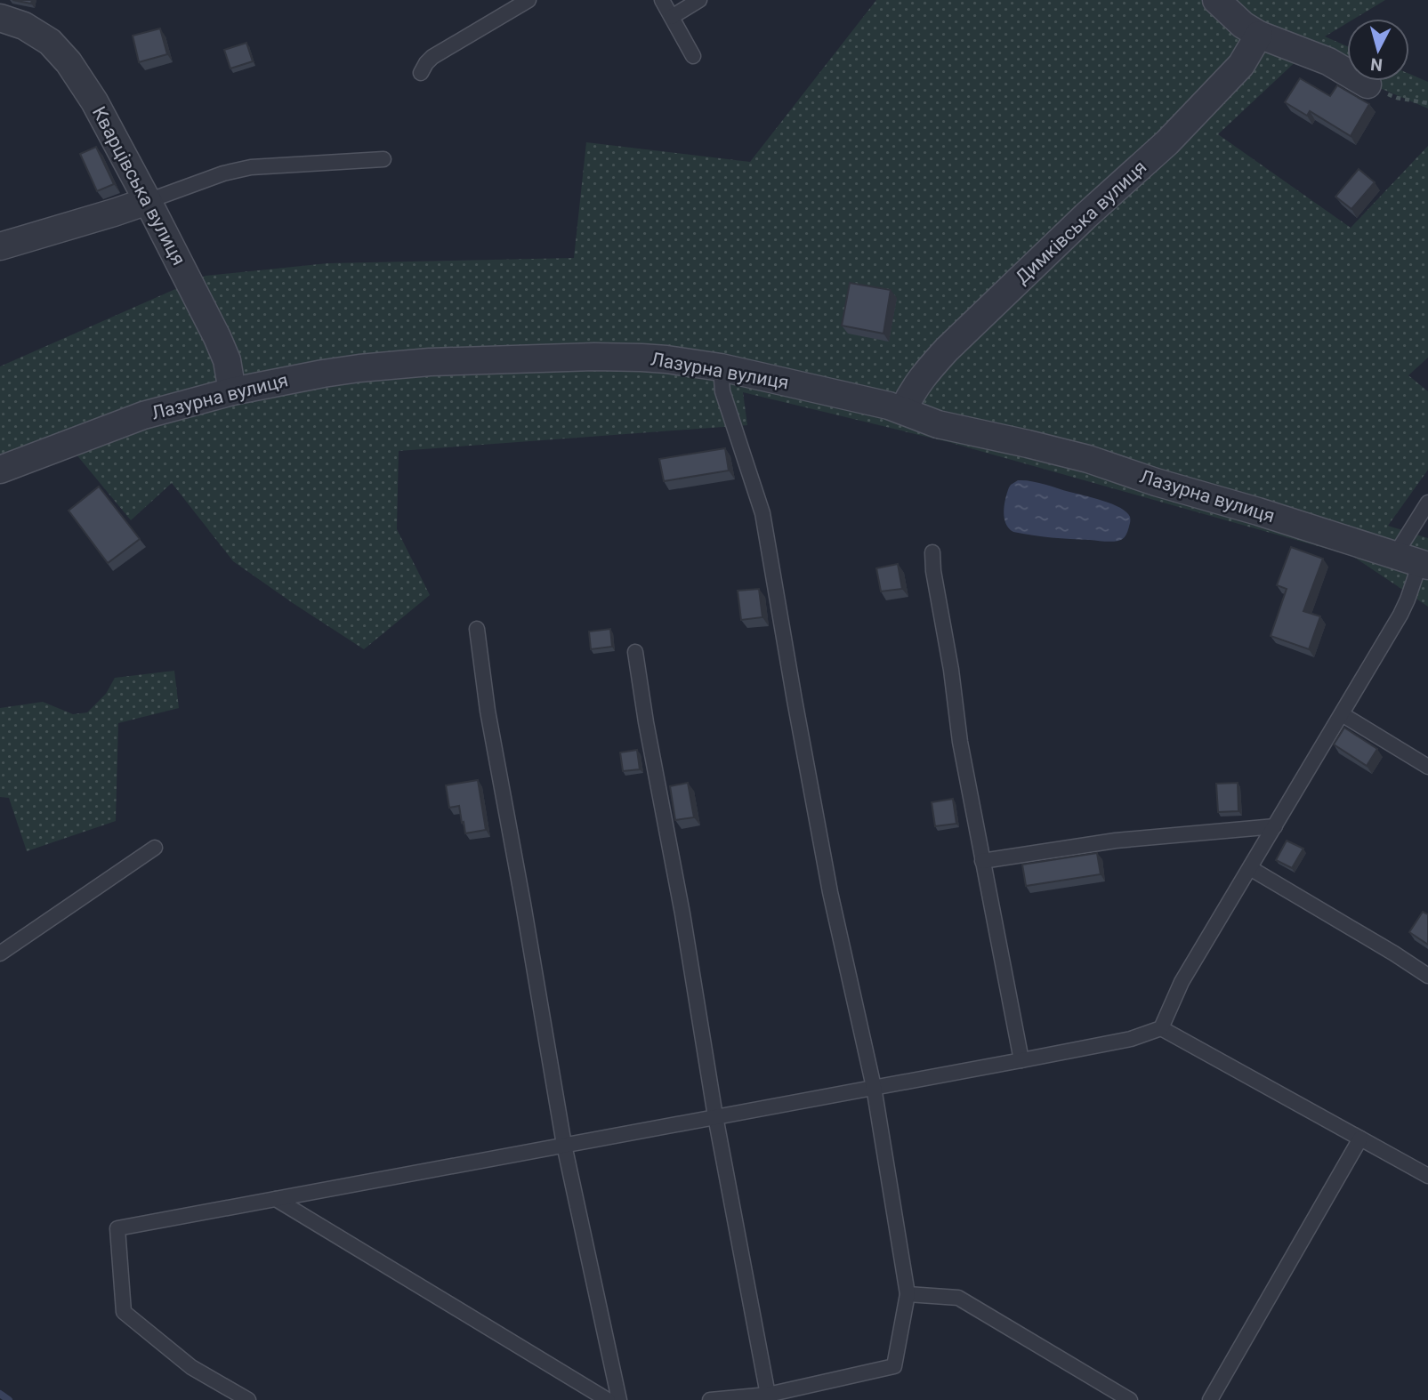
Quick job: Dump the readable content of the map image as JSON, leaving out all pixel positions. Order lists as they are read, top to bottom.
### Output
{
  "streets": {
    "street": ["Кварцівська вулиця", "Димківська вулиця", "Лазурна вулиця"]
  },
  "crossings": [
    ["Кварцівська вулиця", "Лазурна вулиця"],
    ["Димківська вулиця", "Лазурна вулиця"]
  ],
  "north": "bottom"
}
